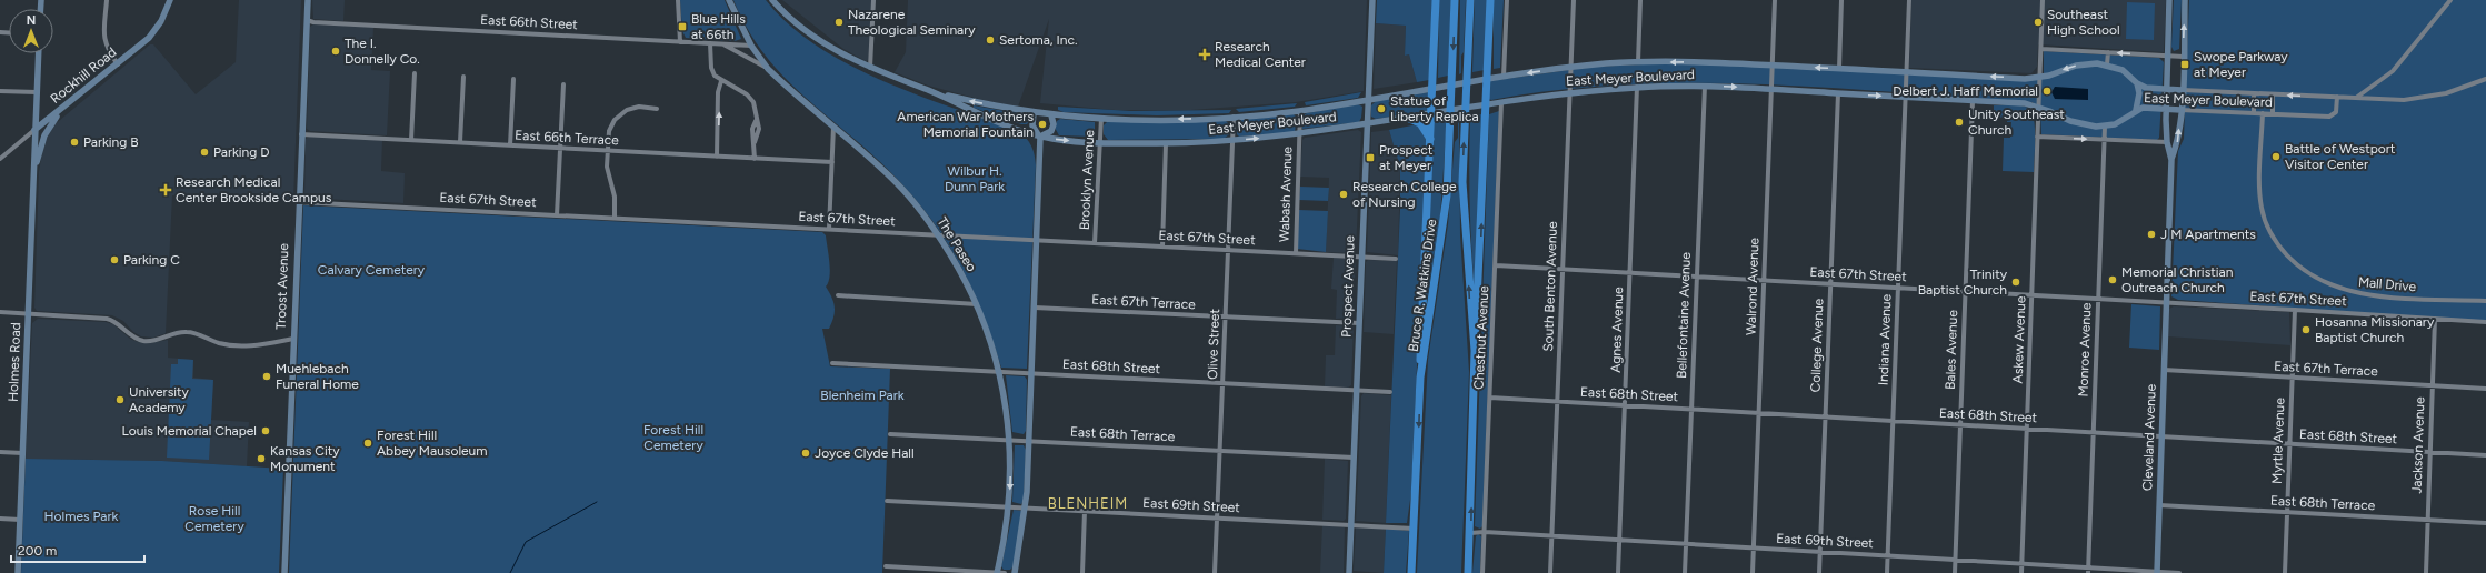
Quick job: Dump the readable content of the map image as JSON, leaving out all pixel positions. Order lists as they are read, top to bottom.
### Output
{
  "streets": {
    "highway": ["Bruce R. Watkins Drive"],
    "main road": [
      "Rockhill Road",
      "East Meyer Boulevard",
      "The Paseo",
      "Troost Avenue",
      "Prospect Avenue",
      "Holmes Road",
      "Cleveland Avenue"
    ],
    "street": [
      "East 66th Street",
      "East 66th Terrace",
      "Brooklyn Avenue",
      "Wabash Avenue",
      "East 67th Street",
      "Mall Drive",
      "South Benton Avenue",
      "Walrond Avenue",
      "East 67th Terrace",
      "Bellefontaine Avenue",
      "Agnes Avenue",
      "Chestnut Avenue",
      "Indiana Avenue",
      "Askew Avenue",
      "Olive Street",
      "College Avenue",
      "Bales Avenue",
      "Monroe Avenue",
      "East 68th Street",
      "East 68th Terrace",
      "Myrtle Avenue",
      "Jackson Avenue",
      "East 69th Street"
    ]
  },
  "crossings": [
    ["East 66th Street", "The Paseo"],
    ["East 66th Street", "Troost Avenue"],
    ["Rockhill Road", "Holmes Road"],
    ["East Meyer Boulevard", "Brooklyn Avenue"],
    ["East Meyer Boulevard", "Wabash Avenue"],
    ["East Meyer Boulevard", "Mall Drive"],
    ["East Meyer Boulevard", "Prospect Avenue"],
    ["East Meyer Boulevard", "South Benton Avenue"],
    ["East Meyer Boulevard", "Walrond Avenue"],
    ["East Meyer Boulevard", "Bellefontaine Avenue"],
    ["East Meyer Boulevard", "Agnes Avenue"],
    ["East Meyer Boulevard", "Chestnut Avenue"],
    ["East Meyer Boulevard", "Indiana Avenue"],
    ["East Meyer Boulevard", "Askew Avenue"],
    ["East Meyer Boulevard", "Olive Street"],
    ["East Meyer Boulevard", "College Avenue"],
    ["East Meyer Boulevard", "Bales Avenue"],
    ["East Meyer Boulevard", "Monroe Avenue"],
    ["East 66th Terrace", "Troost Avenue"],
    ["Brooklyn Avenue", "East 67th Street"],
    ["Wabash Avenue", "East 67th Street"],
    ["East 67th Street", "The Paseo"],
    ["East 67th Street", "Troost Avenue"],
    ["East 67th Street", "Prospect Avenue"],
    ["East 67th Street", "South Benton Avenue"],
    ["East 67th Street", "Walrond Avenue"],
    ["East 67th Street", "Bellefontaine Avenue"],
    ["East 67th Street", "Agnes Avenue"],
    ["East 67th Street", "Chestnut Avenue"],
    ["East 67th Street", "Indiana Avenue"],
    ["East 67th Street", "Askew Avenue"],
    ["East 67th Street", "Olive Street"],
    ["East 67th Street", "College Avenue"],
    ["East 67th Street", "Bales Avenue"],
    ["East 67th Street", "Monroe Avenue"],
    ["East 67th Street", "Cleveland Avenue"],
    ["East 67th Street", "Myrtle Avenue"],
    ["East 67th Street", "Jackson Avenue"],
    ["The Paseo", "East 68th Street"],
    ["The Paseo", "East 68th Terrace"],
    ["The Paseo", "East 69th Street"],
    ["Bruce R. Watkins Drive", "East 69th Street"],
    ["Prospect Avenue", "East 67th Terrace"],
    ["Prospect Avenue", "East 68th Street"],
    ["Prospect Avenue", "East 68th Terrace"],
    ["Prospect Avenue", "East 69th Street"],
    ["South Benton Avenue", "East 68th Street"],
    ["South Benton Avenue", "East 69th Street"],
    ["Walrond Avenue", "East 68th Street"],
    ["Walrond Avenue", "East 69th Street"],
    ["East 67th Terrace", "Olive Street"],
    ["East 67th Terrace", "Cleveland Avenue"],
    ["East 67th Terrace", "Myrtle Avenue"],
    ["East 67th Terrace", "Jackson Avenue"],
    ["Bellefontaine Avenue", "East 68th Street"],
    ["Bellefontaine Avenue", "East 69th Street"],
    ["Agnes Avenue", "East 68th Street"],
    ["Agnes Avenue", "East 69th Street"],
    ["Chestnut Avenue", "East 68th Street"],
    ["Chestnut Avenue", "East 69th Street"],
    ["Indiana Avenue", "East 68th Street"],
    ["Indiana Avenue", "East 69th Street"],
    ["Askew Avenue", "Monroe Avenue"],
    ["Askew Avenue", "East 68th Street"],
    ["Askew Avenue", "East 69th Street"],
    ["Olive Street", "East 68th Street"],
    ["Olive Street", "East 68th Terrace"],
    ["Olive Street", "East 69th Street"],
    ["College Avenue", "East 68th Street"],
    ["College Avenue", "East 69th Street"],
    ["Bales Avenue", "East 68th Street"],
    ["Bales Avenue", "East 69th Street"],
    ["Monroe Avenue", "East 68th Street"],
    ["Monroe Avenue", "East 69th Street"],
    ["East 68th Street", "Cleveland Avenue"],
    ["East 68th Street", "Myrtle Avenue"],
    ["East 68th Street", "Jackson Avenue"],
    ["East 68th Terrace", "Cleveland Avenue"],
    ["East 68th Terrace", "Myrtle Avenue"],
    ["East 68th Terrace", "Jackson Avenue"],
    ["Cleveland Avenue", "East 69th Street"]
  ],
  "districts": ["BLENHEIM"],
  "parks": [
    "Wilbur H. Dunn Park",
    "Calvary Cemetery",
    "Blenheim Park",
    "Forest Hill Cemetery",
    "Rose Hill Cemetery",
    "Holmes Park"
  ],
  "places": {
    "other": [
      "Nazarene Theological Seminary",
      "Southeast High School",
      "Sertoma, Inc.",
      "The I. Donnelly Co.",
      "Delbert J. Haff Memorial",
      "Statue of Liberty Replica",
      "Unity Southeast Church",
      "American War Mothers Memorial Fountain",
      "Parking B",
      "Parking D",
      "Battle of Westport Visitor Center",
      "Research College of Nursing",
      "J M Apartments",
      "Parking C",
      "Memorial Christian Outreach Church",
      "Trinity Baptist Church",
      "Hosanna Missionary Baptist Church",
      "Muehlebach Funeral Home",
      "University Academy",
      "Louis Memorial Chapel",
      "Forest Hill Abbey Mausoleum",
      "Joyce Clyde Hall",
      "Kansas City Monument"
    ],
    "transit": ["Blue Hills at 66th", "Swope Parkway at Meyer", "Prospect at Meyer"],
    "health": ["Research Medical Center", "Research Medical Center Brookside Campus"]
  },
  "scale_bar": "200 m",
  "north": "top"
}
